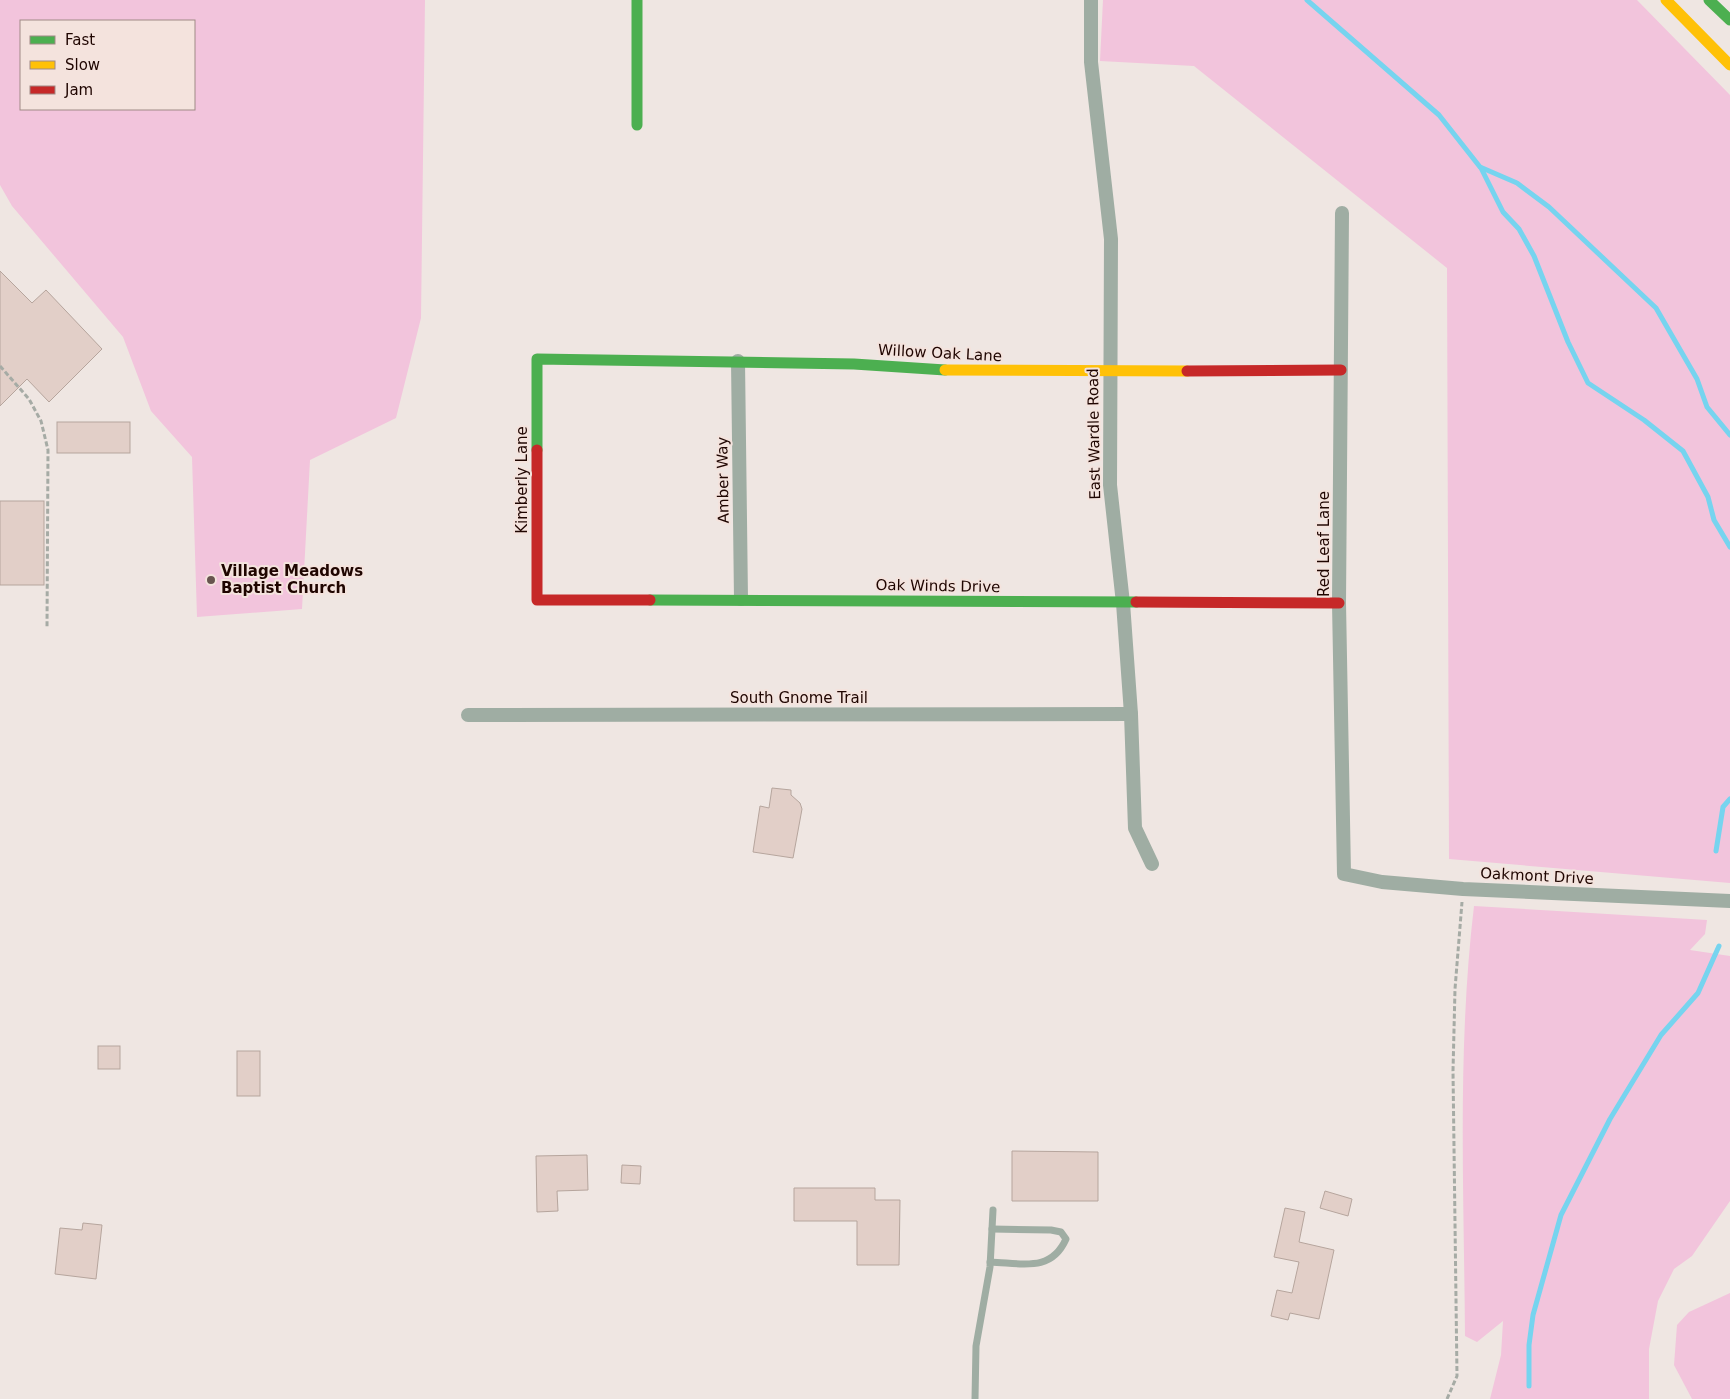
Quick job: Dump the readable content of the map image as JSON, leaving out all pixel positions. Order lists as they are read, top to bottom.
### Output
{
  "streets": {
    "street": [
      "Willow Oak Lane",
      "East Wardle Road",
      "Kimberly Lane",
      "Amber Way",
      "Red Leaf Lane",
      "Oak Winds Drive",
      "South Gnome Trail",
      "Oakmont Drive"
    ]
  },
  "crossings": [
    ["Willow Oak Lane", "East Wardle Road"],
    ["Willow Oak Lane", "Kimberly Lane"],
    ["Willow Oak Lane", "Amber Way"],
    ["Willow Oak Lane", "Red Leaf Lane"],
    ["East Wardle Road", "Oak Winds Drive"],
    ["East Wardle Road", "South Gnome Trail"],
    ["Kimberly Lane", "Oak Winds Drive"],
    ["Amber Way", "Oak Winds Drive"],
    ["Red Leaf Lane", "Oak Winds Drive"],
    ["Red Leaf Lane", "Oakmont Drive"]
  ],
  "places": ["Village Meadows Baptist Church"],
  "legend": ["Fast", "Slow", "Jam"]
}
